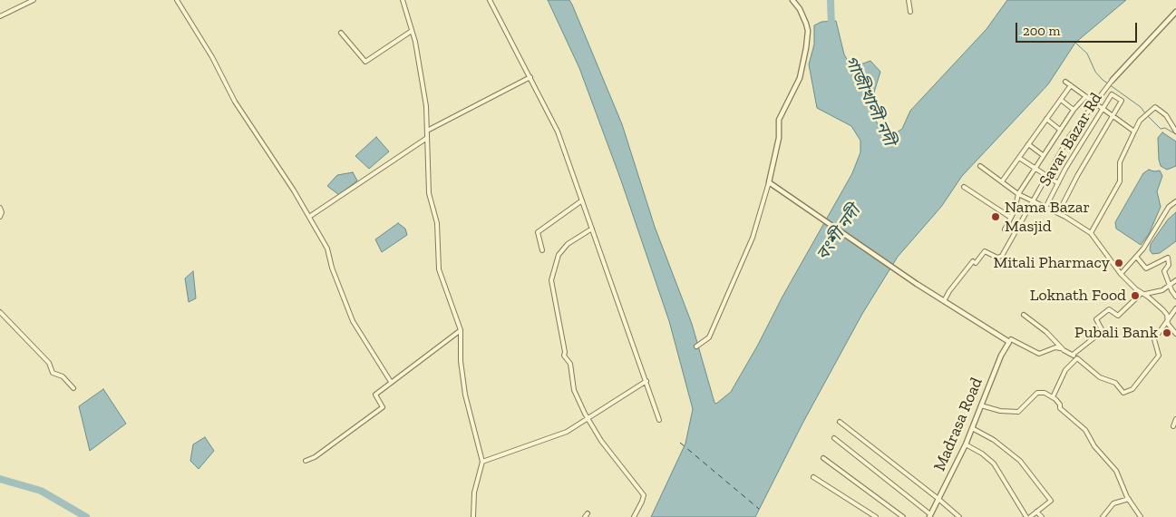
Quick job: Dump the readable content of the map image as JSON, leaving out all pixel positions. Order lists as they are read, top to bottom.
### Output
{
  "streets": {
    "street": ["Savar Bazar Rd", "Madrasa Road"]
  },
  "water": ["গাজীখালী নদী", "বংশী নদী"],
  "places": [
    "Nama Bazar Masjid",
    "Mitali Pharmacy",
    "Loknath Food",
    "Pubali Bank"
  ],
  "scale_bar": "200 m"
}
